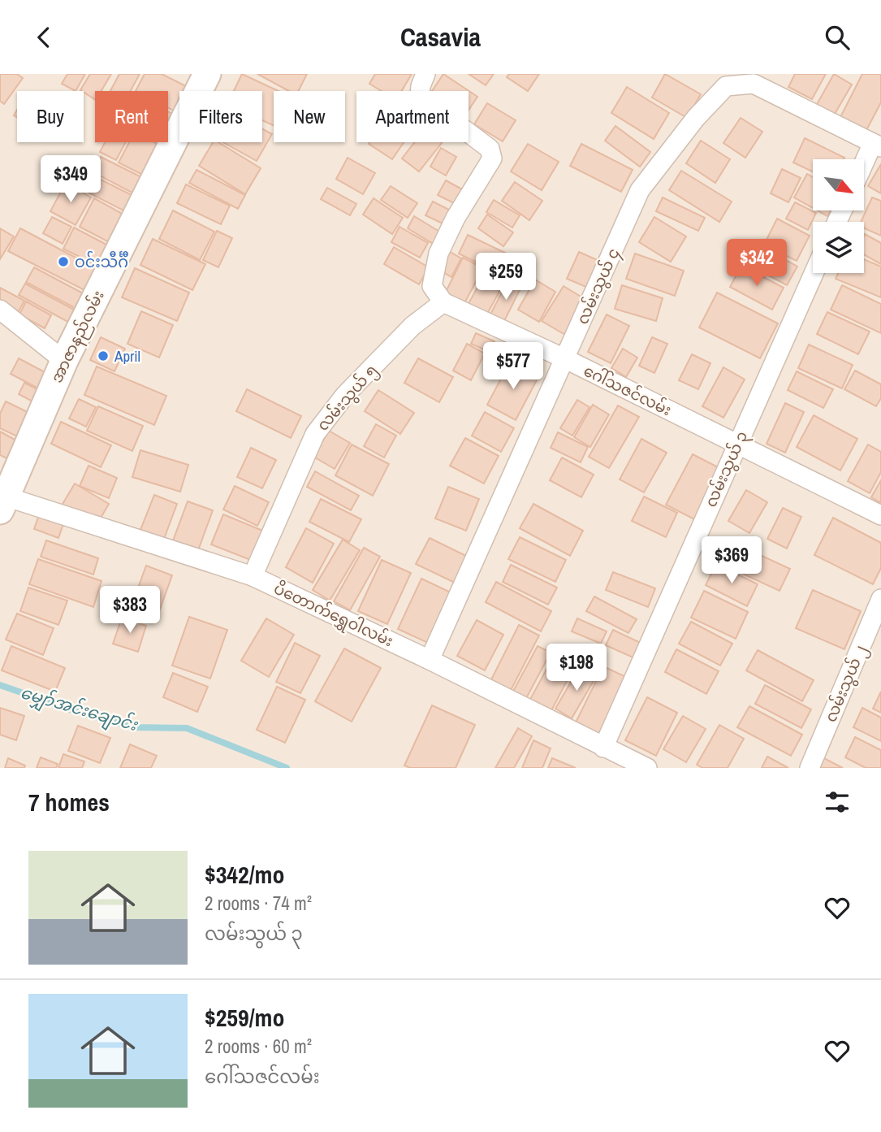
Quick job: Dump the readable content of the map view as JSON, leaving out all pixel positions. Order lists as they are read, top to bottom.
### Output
{
  "streets": {
    "main road": ["အာဇာနည်လမ်း"],
    "street": [
      "လမ်းသွယ် ၄",
      "ဂေါ်သဇင်လမ်း",
      "လမ်းသွယ် ၅",
      "လမ်းသွယ် ၃",
      "ပိတောက်ရွှေဝါလမ်း",
      "လမ်းသွယ် ၂"
    ]
  },
  "crossings": [
    ["လမ်းသွယ် ၄", "ဂေါ်သဇင်လမ်း"],
    ["လမ်းသွယ် ၄", "ပိတောက်ရွှေဝါလမ်း"],
    ["အာဇာနည်လမ်း", "ပိတောက်ရွှေဝါလမ်း"],
    ["ဂေါ်သဇင်လမ်း", "လမ်းသွယ် ၅"],
    ["ဂေါ်သဇင်လမ်း", "လမ်းသွယ် ၃"],
    ["လမ်းသွယ် ၅", "ပိတောက်ရွှေဝါလမ်း"],
    ["လမ်းသွယ် ၃", "ပိတောက်ရွှေဝါလမ်း"]
  ],
  "water": ["မျှော်အင်းချောင်း"],
  "places": ["ဝင်းသီင်္ဂီ", "April"],
  "north": "bottom right",
  "page": {
    "header": "Casavia",
    "chip": [
      "Buy",
      "Rent",
      "Filters",
      "New",
      "Apartment"
    ],
    "price": [
      "$349",
      "$342",
      "$259",
      "$577",
      "$369",
      "$383",
      "$198"
    ],
    "heading": "7 homes",
    "list": [
      {
        "name": "$342/mo",
        "note": "2 rooms · 74 m² · လမ်းသွယ် ၃"
      },
      {
        "name": "$259/mo",
        "note": "2 rooms · 60 m² · ဂေါ်သဇင်လမ်း"
      }
    ]
  }
}
